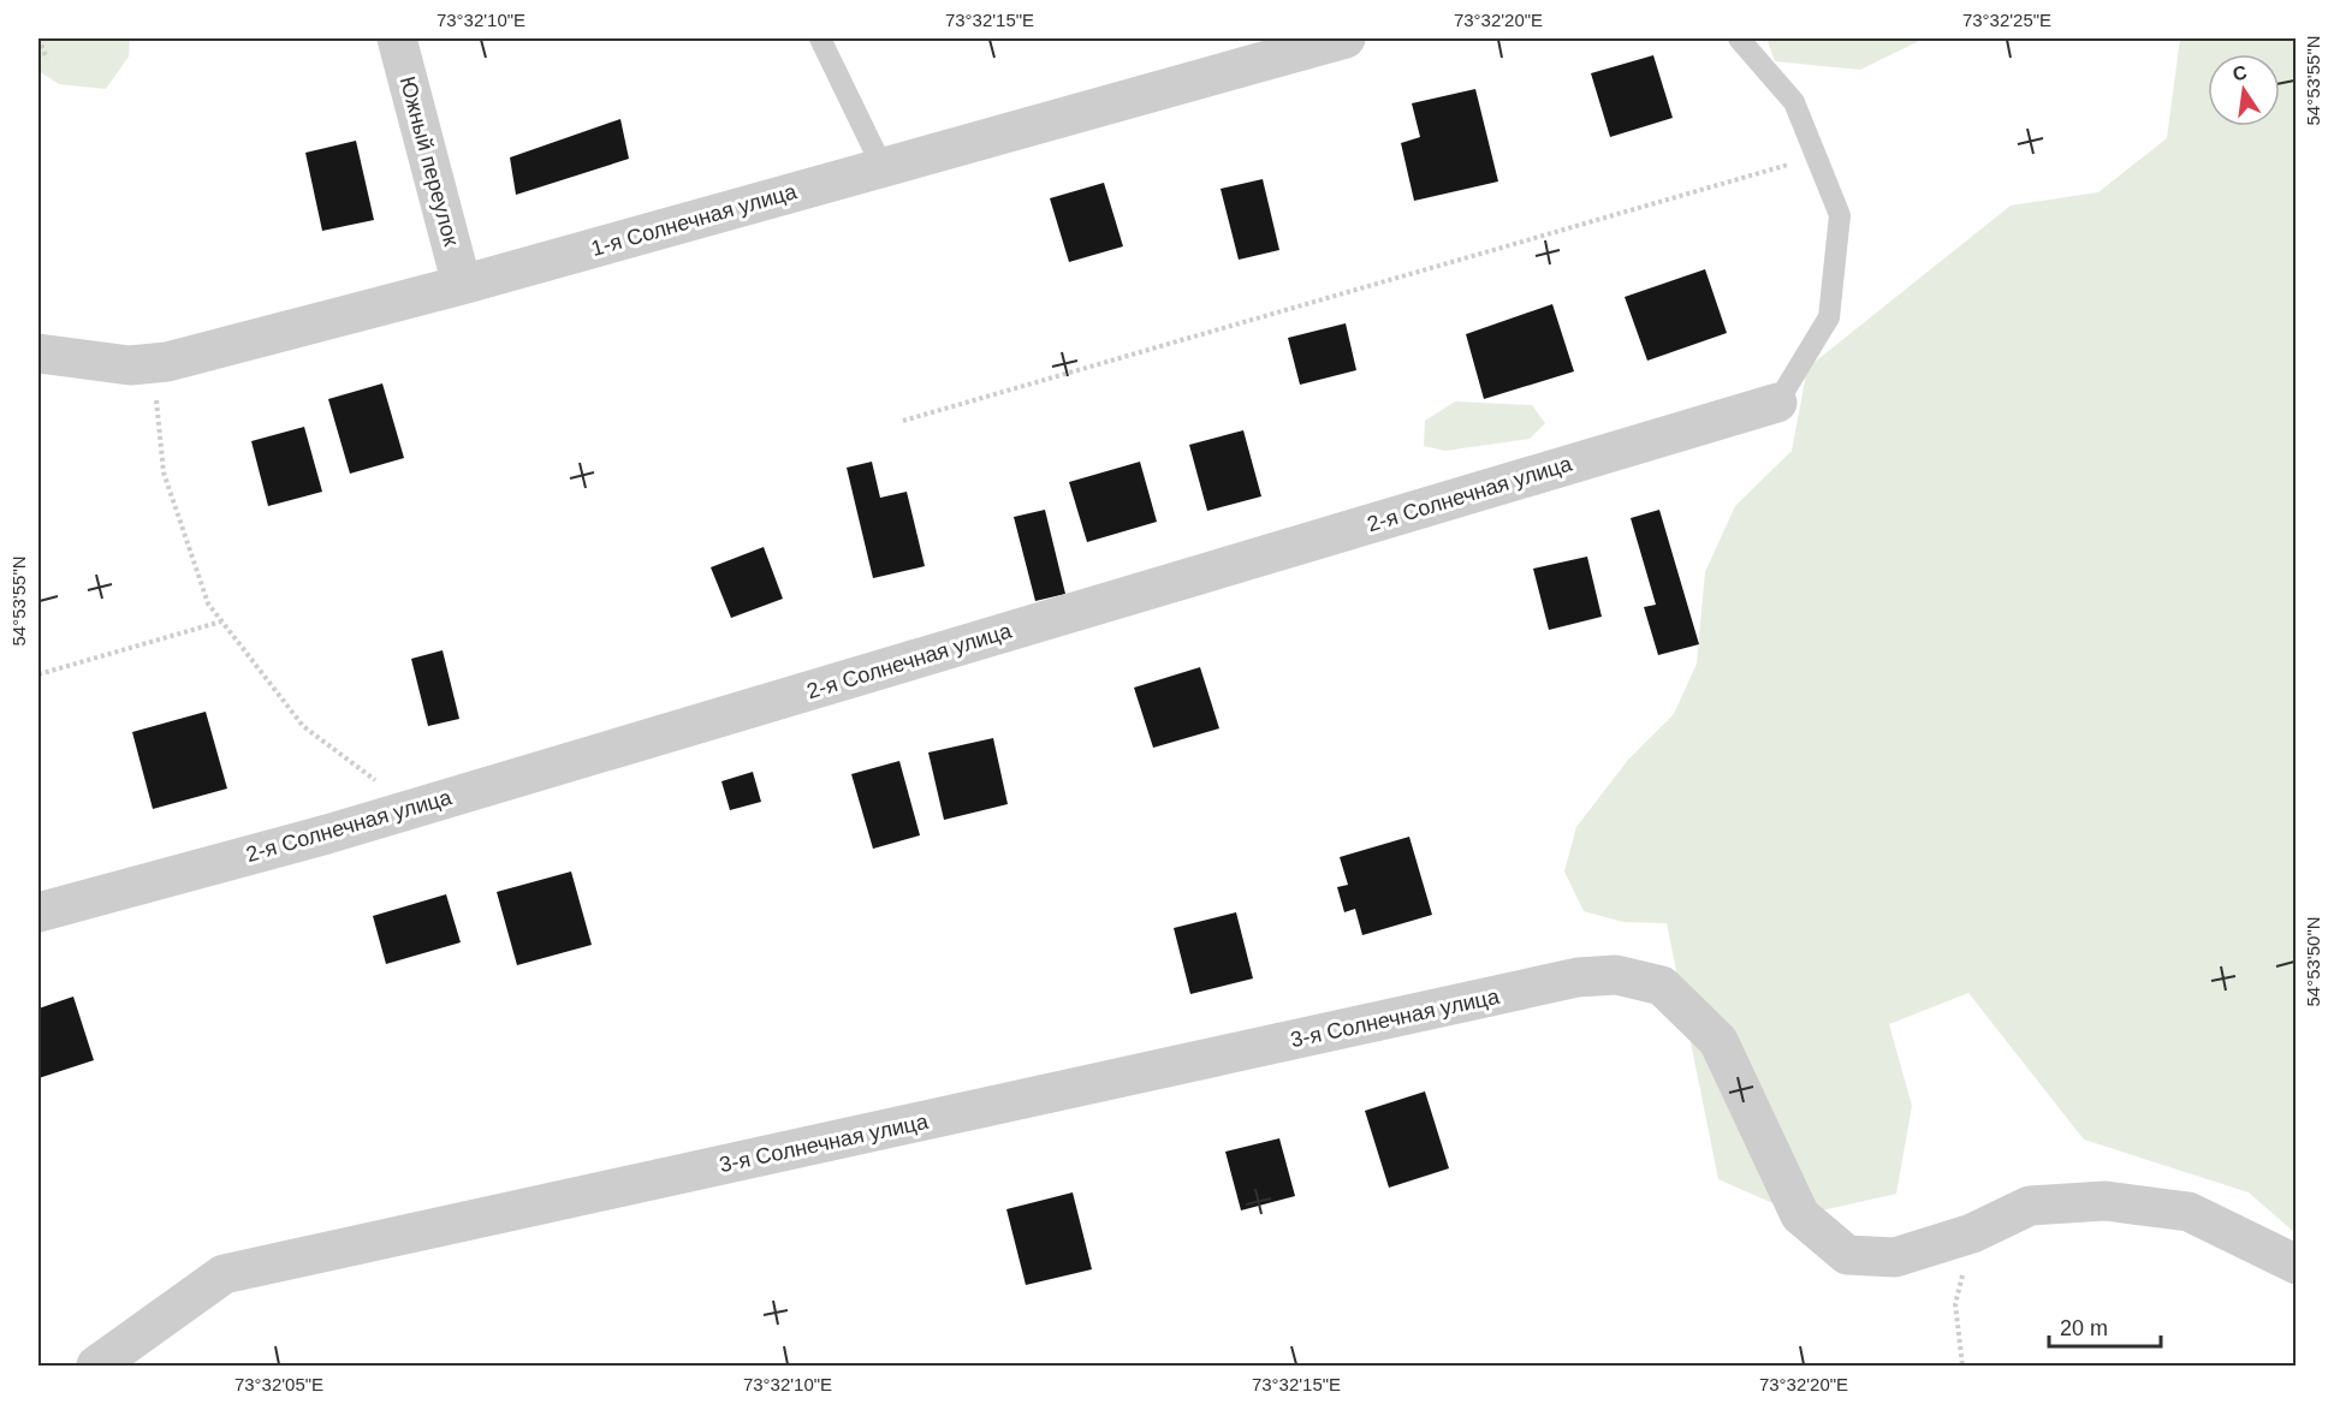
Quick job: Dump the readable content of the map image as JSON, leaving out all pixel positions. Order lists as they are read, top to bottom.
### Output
{
  "streets": {
    "street": [
      "Южный переулок",
      "1-я Солнечная улица",
      "2-я Солнечная улица",
      "3-я Солнечная улица"
    ]
  },
  "crossings": [
    ["Южный переулок", "1-я Солнечная улица"]
  ],
  "scale_bar": "20 m",
  "north": "top",
  "coordinates": [
    "73°32'10\"E",
    "73°32'15\"E",
    "73°32'20\"E",
    "73°32'25\"E",
    "54°53'55\"N",
    "54°53'50\"N",
    "73°32'05\"E"
  ]
}
